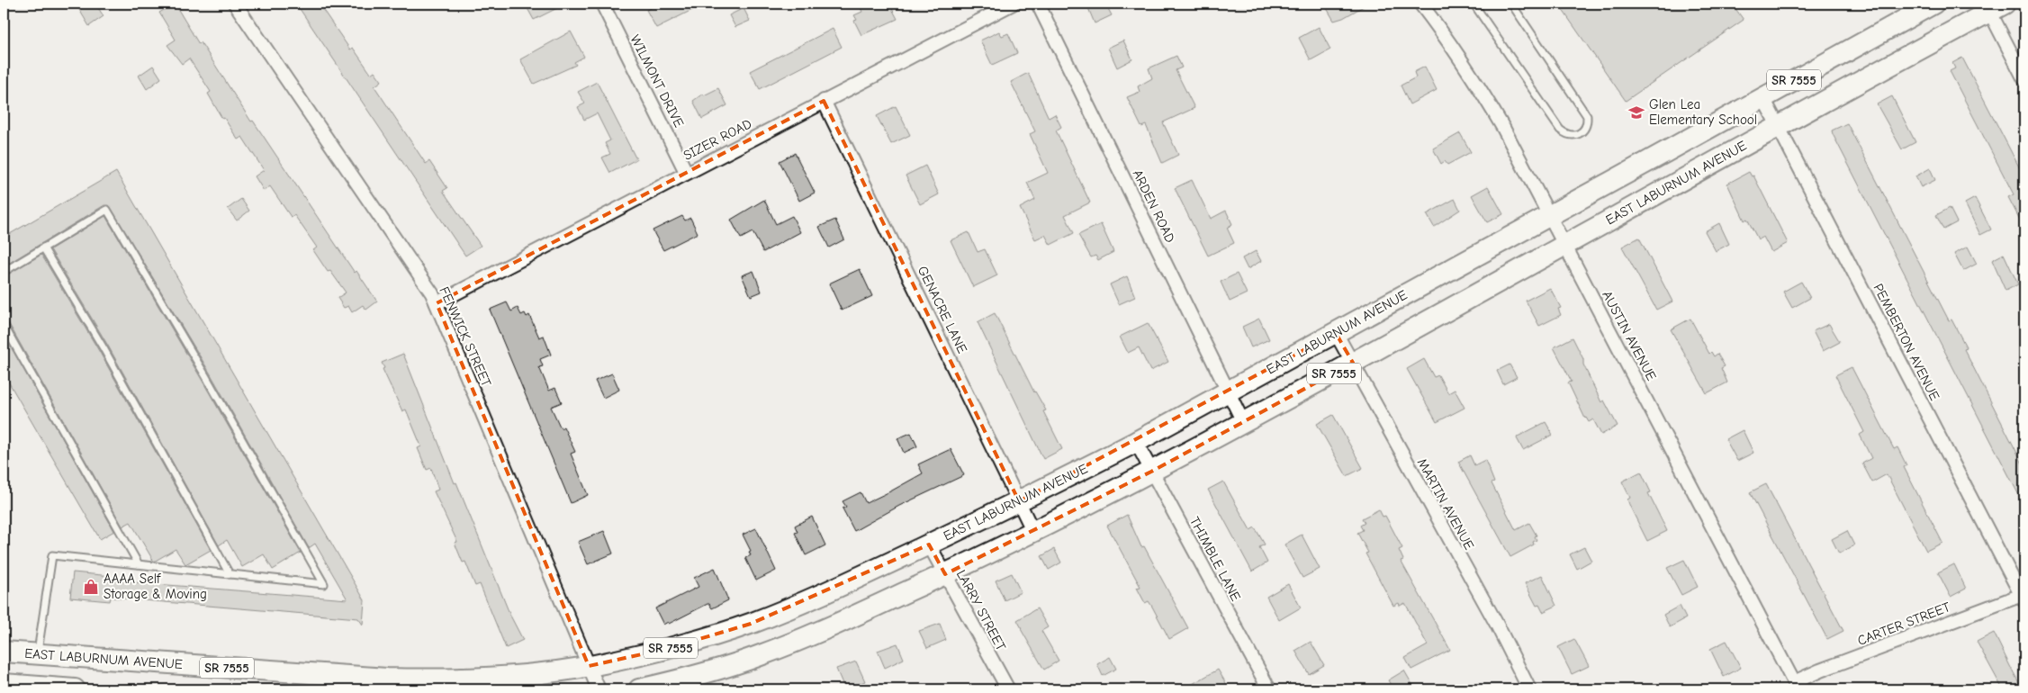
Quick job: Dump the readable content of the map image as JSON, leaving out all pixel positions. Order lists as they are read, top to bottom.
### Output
{
  "streets": {
    "main road": ["SR 7555", "EAST LABURNUM AVENUE"],
    "street": [
      "WILMONT DRIVE",
      "SIZER ROAD",
      "ARDEN ROAD",
      "GENACRE LANE",
      "AUSTIN AVENUE",
      "FENWICK STREET",
      "PEMBERTON AVENUE",
      "MARTIN AVENUE",
      "THIMBLE LANE",
      "LARRY STREET",
      "CARTER STREET"
    ]
  },
  "crossings": [
    ["WILMONT DRIVE", "SIZER ROAD"],
    ["SIZER ROAD", "GENACRE LANE"],
    ["SIZER ROAD", "FENWICK STREET"],
    ["EAST LABURNUM AVENUE", "ARDEN ROAD"],
    ["EAST LABURNUM AVENUE", "GENACRE LANE"],
    ["EAST LABURNUM AVENUE", "AUSTIN AVENUE"],
    ["EAST LABURNUM AVENUE", "FENWICK STREET"],
    ["EAST LABURNUM AVENUE", "PEMBERTON AVENUE"],
    ["EAST LABURNUM AVENUE", "MARTIN AVENUE"],
    ["EAST LABURNUM AVENUE", "THIMBLE LANE"],
    ["EAST LABURNUM AVENUE", "LARRY STREET"],
    ["AUSTIN AVENUE", "CARTER STREET"],
    ["PEMBERTON AVENUE", "CARTER STREET"]
  ],
  "places": {
    "school or university": ["Glen Lea Elementary School"],
    "shop": ["AAAA Self Storage & Moving"]
  }
}
